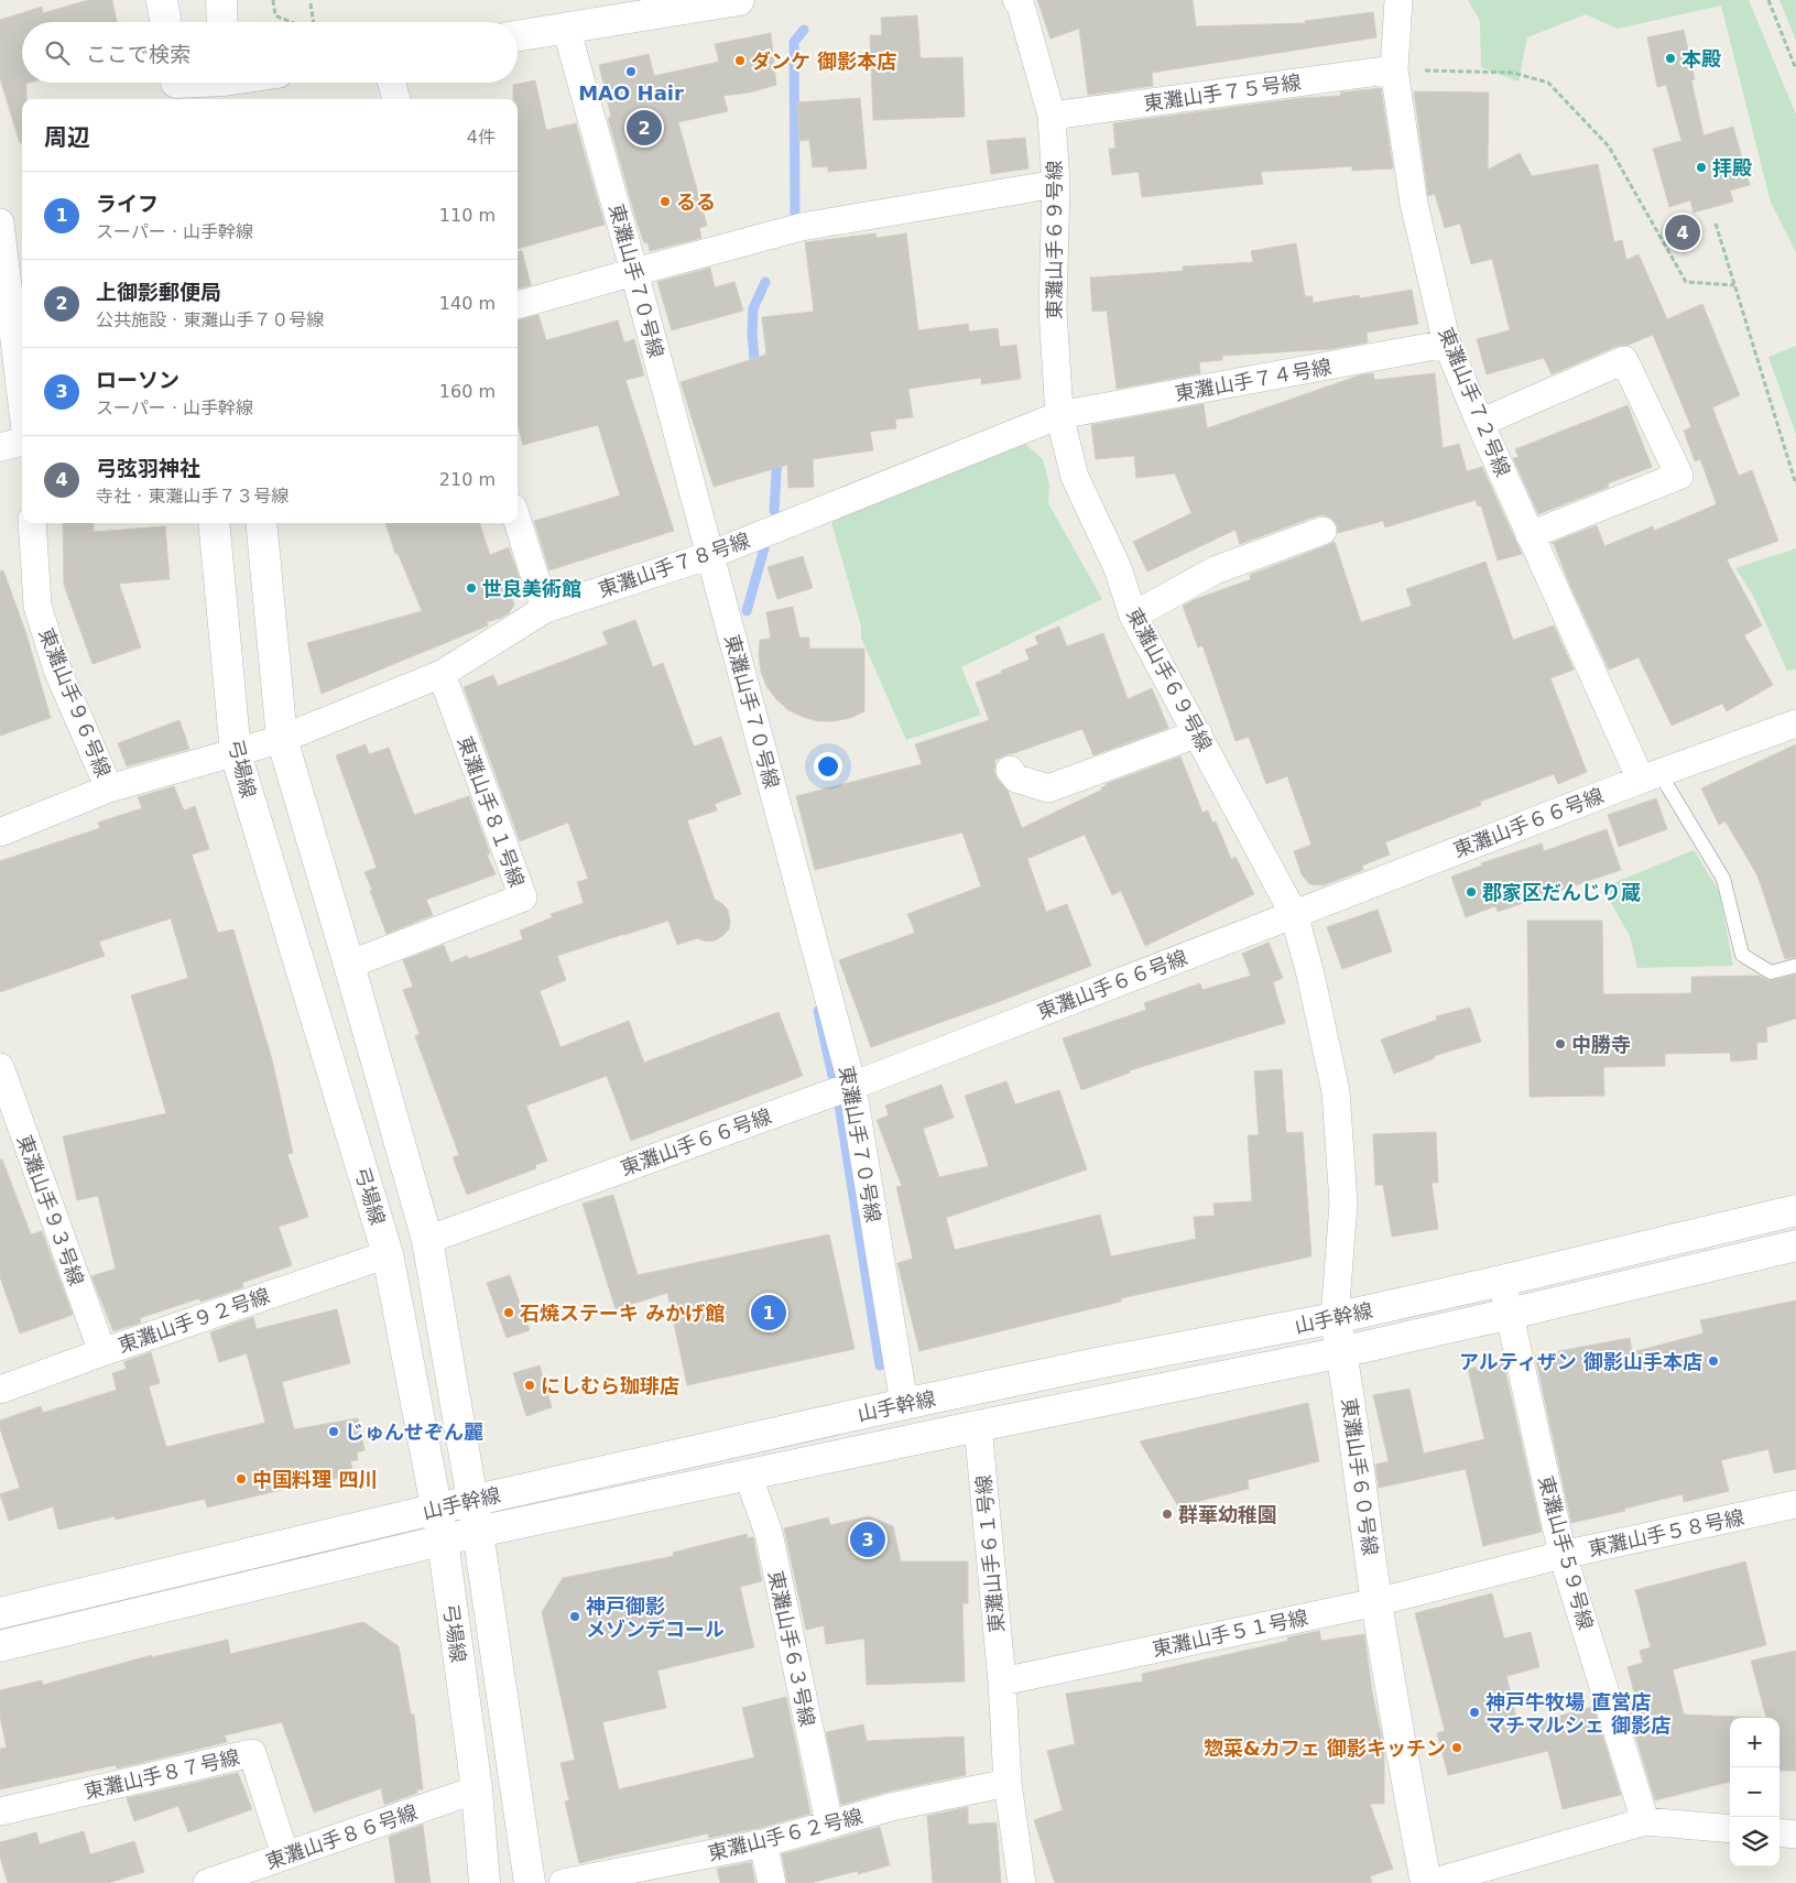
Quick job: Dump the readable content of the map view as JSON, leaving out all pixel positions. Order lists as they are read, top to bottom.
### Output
{
  "streets": {
    "street": [
      "東灘山手７５号線",
      "東灘山手６９号線",
      "東灘山手７０号線",
      "東灘山手７４号線",
      "東灘山手７２号線",
      "東灘山手７８号線",
      "東灘山手９６号線",
      "弓場線",
      "東灘山手８１号線",
      "東灘山手６６号線",
      "東灘山手９３号線",
      "山手幹線",
      "東灘山手９２号線",
      "東灘山手６０号線",
      "東灘山手５８号線",
      "東灘山手５９号線",
      "東灘山手６１号線",
      "東灘山手５１号線",
      "東灘山手６３号線",
      "東灘山手８７号線",
      "東灘山手６２号線",
      "東灘山手８６号線"
    ]
  },
  "crossings": [
    ["東灘山手７５号線", "東灘山手６９号線"],
    ["東灘山手７５号線", "東灘山手７２号線"],
    ["東灘山手６９号線", "東灘山手７４号線"],
    ["東灘山手６９号線", "東灘山手７８号線"],
    ["東灘山手６９号線", "東灘山手６６号線"],
    ["東灘山手６９号線", "山手幹線"],
    ["東灘山手６９号線", "東灘山手６０号線"],
    ["東灘山手７０号線", "東灘山手７８号線"],
    ["東灘山手７０号線", "東灘山手６６号線"],
    ["東灘山手７０号線", "山手幹線"],
    ["東灘山手７４号線", "東灘山手７２号線"],
    ["東灘山手７４号線", "東灘山手７８号線"],
    ["東灘山手７２号線", "東灘山手６６号線"],
    ["東灘山手７８号線", "東灘山手９６号線"],
    ["東灘山手７８号線", "弓場線"],
    ["東灘山手７８号線", "東灘山手８１号線"],
    ["弓場線", "東灘山手８１号線"],
    ["弓場線", "東灘山手６６号線"],
    ["弓場線", "山手幹線"],
    ["弓場線", "東灘山手９２号線"],
    ["弓場線", "東灘山手８６号線"],
    ["東灘山手９３号線", "東灘山手９２号線"],
    ["山手幹線", "東灘山手６０号線"],
    ["山手幹線", "東灘山手５９号線"],
    ["山手幹線", "東灘山手６１号線"],
    ["山手幹線", "東灘山手６３号線"],
    ["東灘山手６０号線", "東灘山手５８号線"],
    ["東灘山手６０号線", "東灘山手５１号線"],
    ["東灘山手５８号線", "東灘山手５９号線"],
    ["東灘山手５８号線", "東灘山手５１号線"],
    ["東灘山手６１号線", "東灘山手５１号線"],
    ["東灘山手６３号線", "東灘山手６２号線"],
    ["東灘山手８７号線", "東灘山手８６号線"]
  ],
  "places": [
    "本殿",
    "ダンケ 御影本店",
    "MAO Hair",
    "拝殿",
    "るる",
    "世良美術館",
    "郡家区だんじり蔵",
    "中勝寺",
    "石焼ステーキ みかげ館",
    "アルティザン 御影山手本店",
    "にしむら珈琲店",
    "じゅんせぞん麗",
    "中国料理 四川",
    "群華幼稚園",
    "神戸御影 メゾンデコール",
    "神戸牛牧場 直営店 マチマルシェ 御影店",
    "惣菜&カフェ 御影キッチン"
  ],
  "page": {
    "search": "ここで検索",
    "heading": ["周辺", "4件"],
    "pins": [
      "2",
      "4",
      "1",
      "3"
    ],
    "list": [
      {
        "mark": "1",
        "name": "ライフ",
        "note": "スーパー · 山手幹線",
        "value": "110 m"
      },
      {
        "mark": "2",
        "name": "上御影郵便局",
        "note": "公共施設 · 東灘山手７０号線",
        "value": "140 m"
      },
      {
        "mark": "3",
        "name": "ローソン",
        "note": "スーパー · 山手幹線",
        "value": "160 m"
      },
      {
        "mark": "4",
        "name": "弓弦羽神社",
        "note": "寺社 · 東灘山手７３号線",
        "value": "210 m"
      }
    ],
    "map_buttons": ["+", "−"]
  }
}
